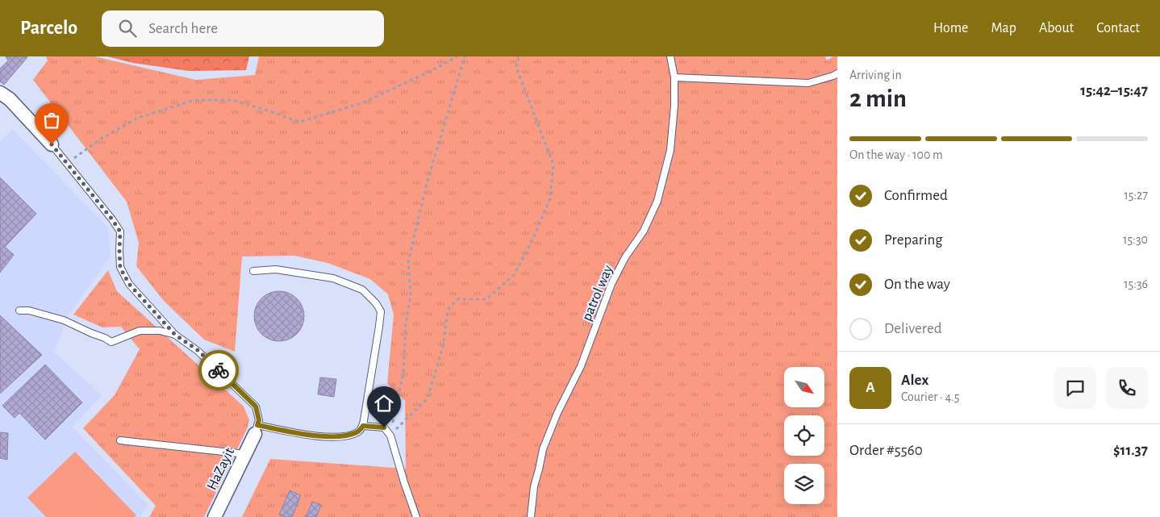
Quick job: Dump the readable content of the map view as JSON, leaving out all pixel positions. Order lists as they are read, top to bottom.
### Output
{
  "streets": {
    "street": ["HaZayit"],
    "lane": ["patrol way"]
  },
  "north": "bottom right",
  "page": {
    "header": "Parcelo",
    "search": "Search here",
    "nav": [
      "Home",
      "Map",
      "About",
      "Contact"
    ],
    "heading": ["2 min", "Arriving in", "15:42–15:47"],
    "panel": [
      "Alex",
      "Courier · 4.5",
      "Order #5560",
      "$11.37"
    ],
    "bar": "On the way · 100 m",
    "list": [
      ["Confirmed", "15:27"],
      ["Preparing", "15:30"],
      ["On the way", "15:36"],
      "Delivered"
    ],
    "round": "A"
  }
}
